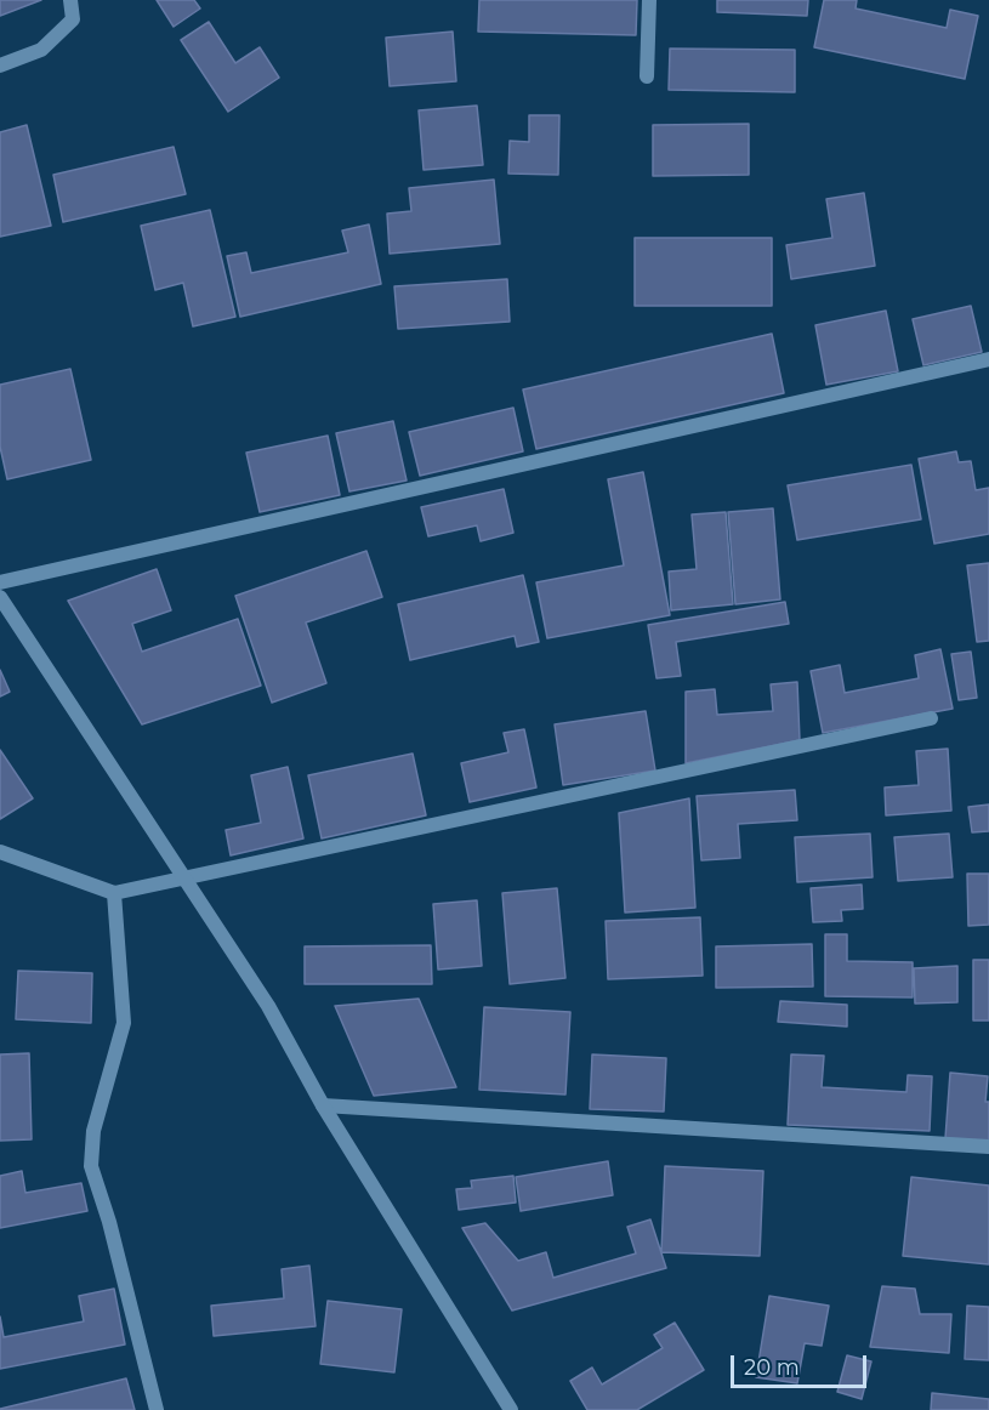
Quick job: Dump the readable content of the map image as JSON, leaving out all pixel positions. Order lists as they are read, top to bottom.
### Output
{
  "scale_bar": "20 m"
}
